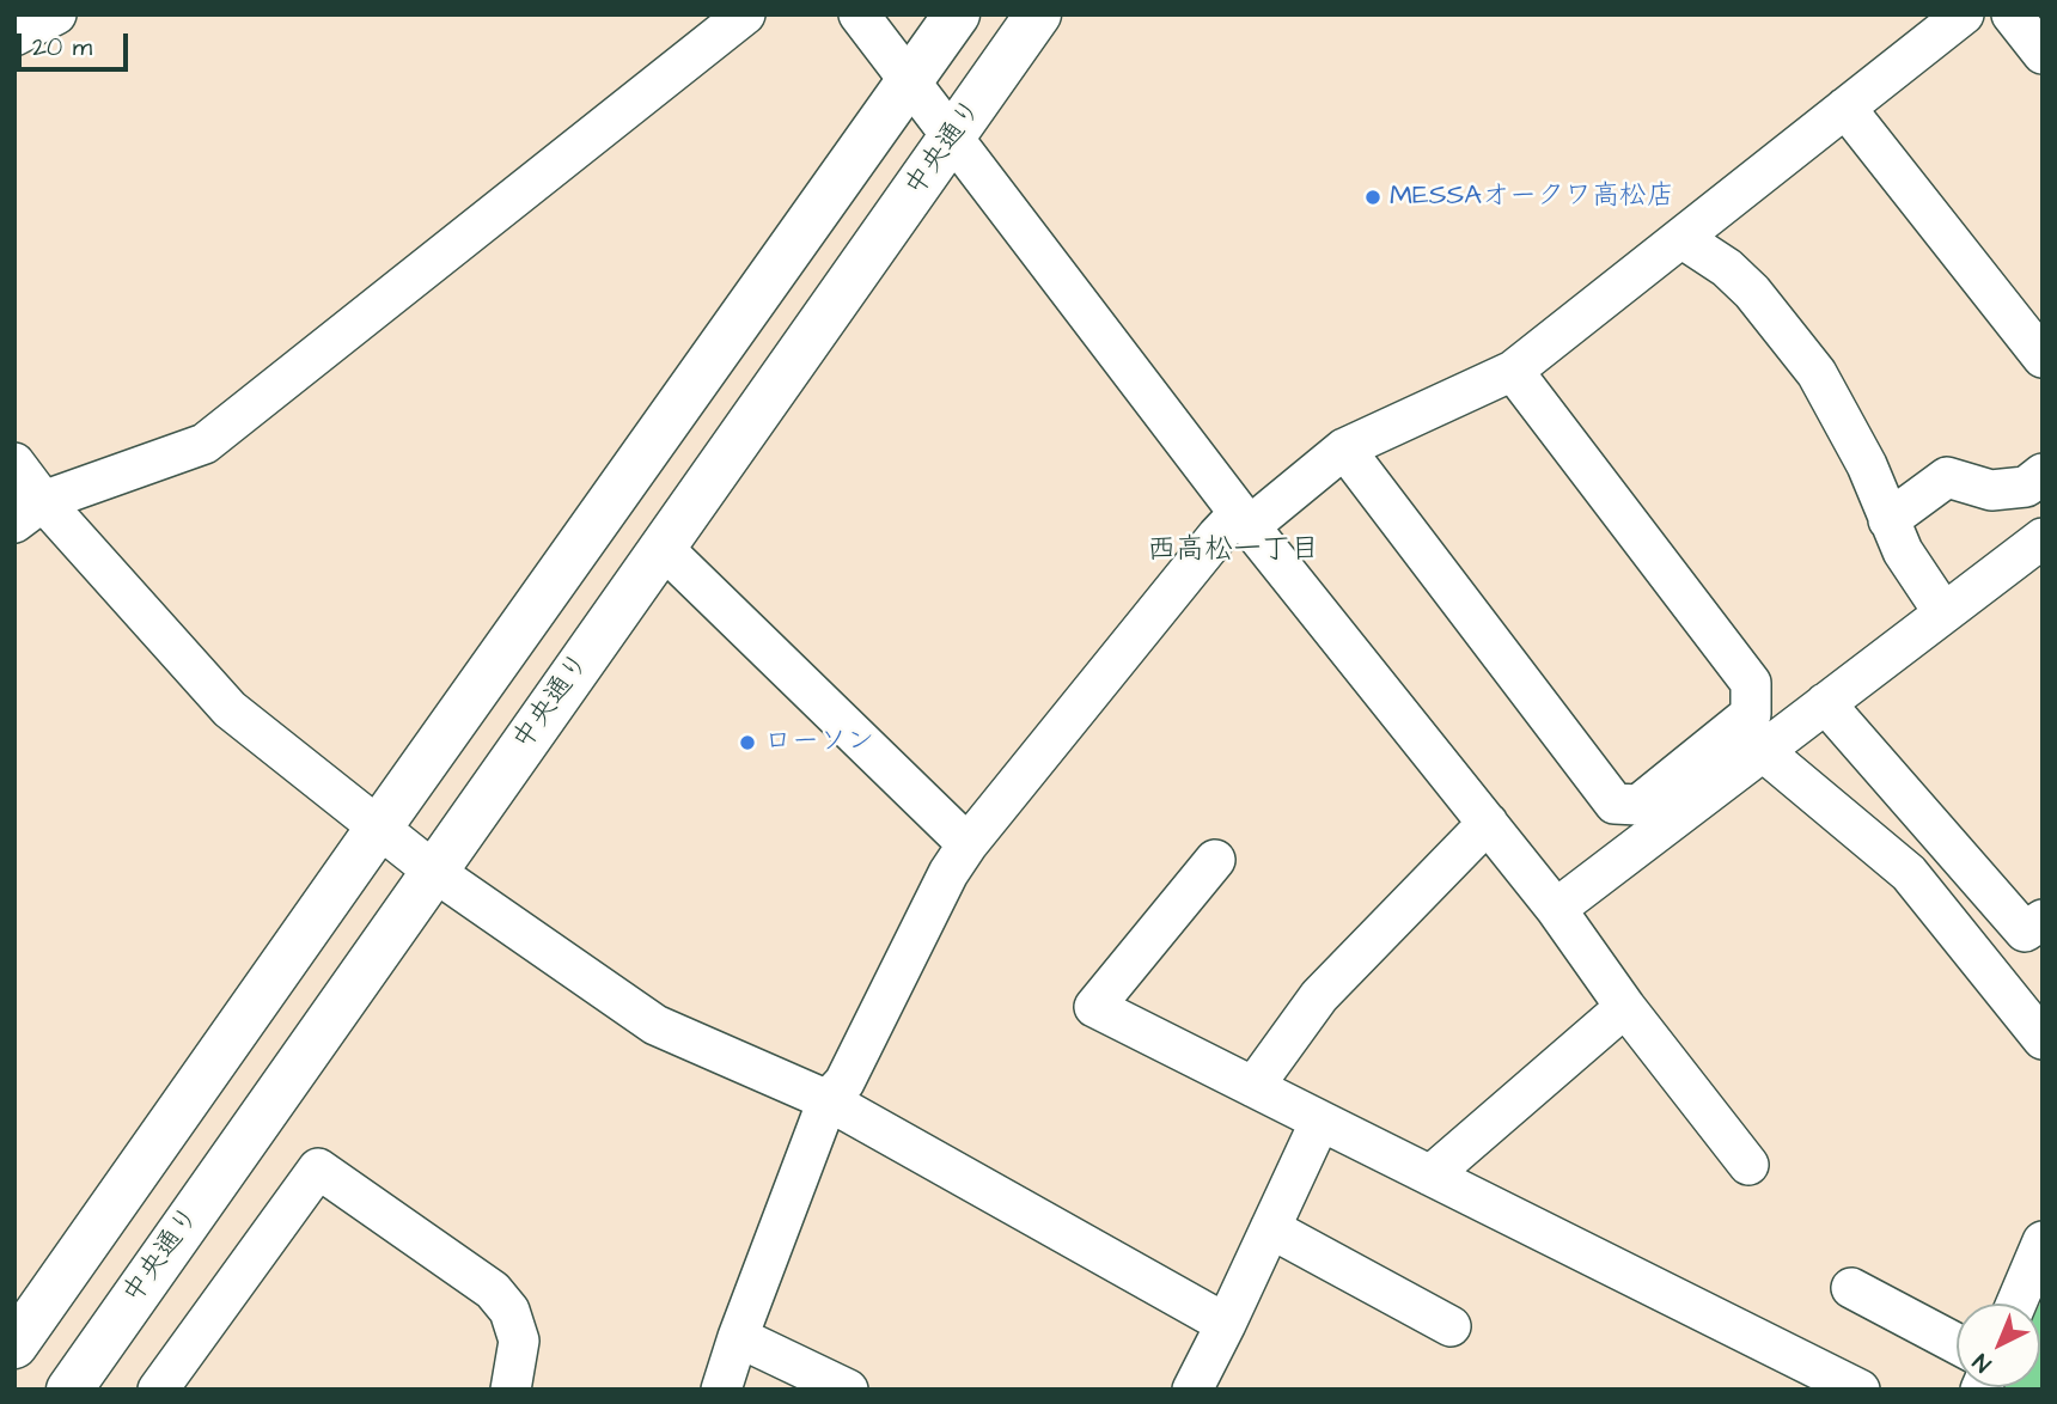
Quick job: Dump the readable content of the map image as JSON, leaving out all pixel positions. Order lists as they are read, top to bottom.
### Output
{
  "streets": {
    "highway": ["中央通り"]
  },
  "districts": ["西高松一丁目"],
  "places": ["MESSAオークワ高松店", "ローソン"],
  "scale_bar": "20 m",
  "north": "bottom left"
}
